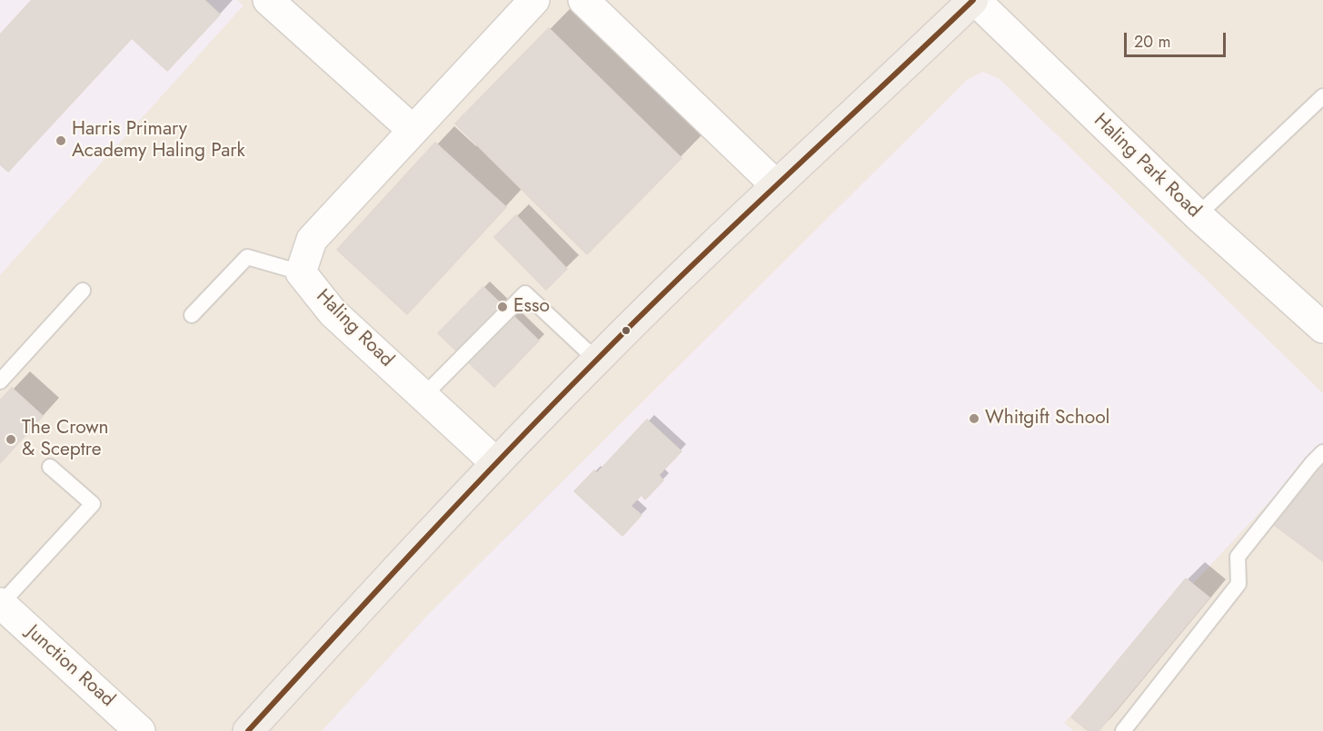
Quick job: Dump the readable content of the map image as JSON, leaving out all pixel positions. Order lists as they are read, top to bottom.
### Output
{
  "streets": {
    "street": ["Haling Park Road", "Haling Road", "Junction Road"]
  },
  "places": [
    "Harris Primary Academy Haling Park",
    "Esso",
    "Whitgift School",
    "The Crown & Sceptre"
  ],
  "scale_bar": "20 m"
}
